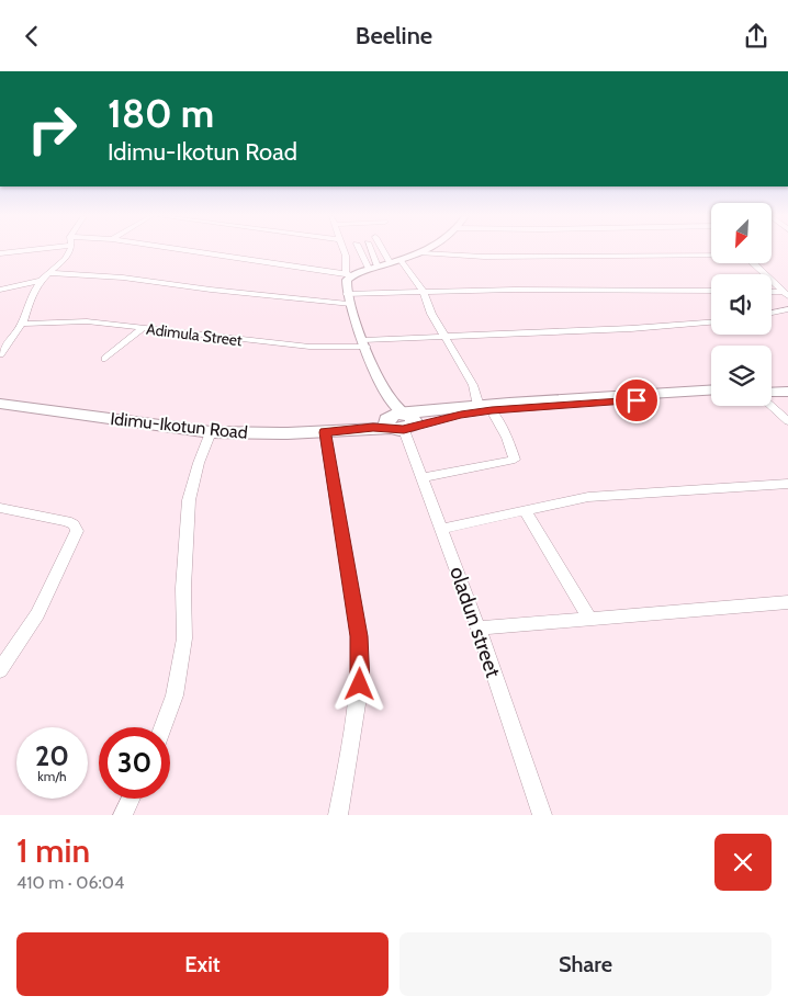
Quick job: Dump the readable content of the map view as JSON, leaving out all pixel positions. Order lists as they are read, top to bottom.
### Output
{
  "streets": {
    "main road": ["Idimu-Ikotun Road"],
    "street": ["Adimula Street", "oladun street"]
  },
  "crossings": [
    ["Idimu-Ikotun Road", "oladun street"]
  ],
  "north": "bottom left",
  "page": {
    "header": "Beeline",
    "turn": ["180 m", "Idimu-Ikotun Road"],
    "speed": "20 km/h",
    "limit": "30",
    "heading": ["1 min", "410 m · 06:04"],
    "buttons": ["Exit", "Share"]
  }
}
